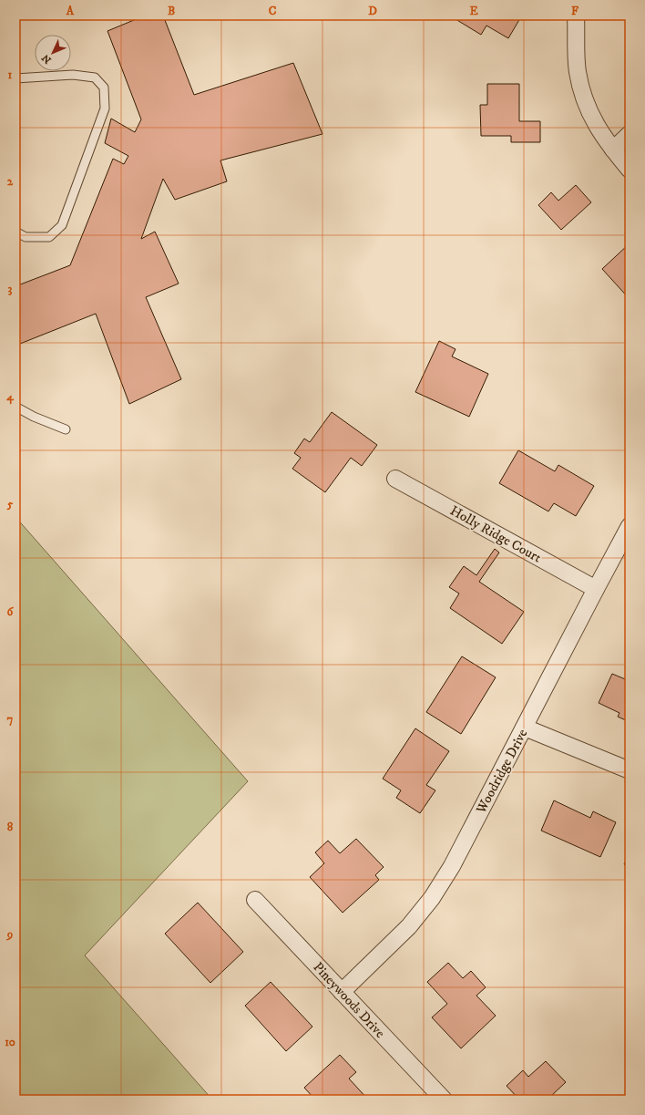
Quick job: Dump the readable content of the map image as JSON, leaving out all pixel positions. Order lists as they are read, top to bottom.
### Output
{
  "streets": {
    "street": ["Holly Ridge Court", "Woodridge Drive", "Pineywoods Drive"]
  },
  "crossings": [
    ["Holly Ridge Court", "Woodridge Drive"],
    ["Woodridge Drive", "Pineywoods Drive"]
  ],
  "north": "bottom left",
  "grid": {
    "columns": [
      "A",
      "B",
      "C",
      "D",
      "E",
      "F"
    ],
    "rows": [
      "1",
      "2",
      "3",
      "4",
      "5",
      "6",
      "7",
      "8",
      "9",
      "10"
    ]
  }
}
